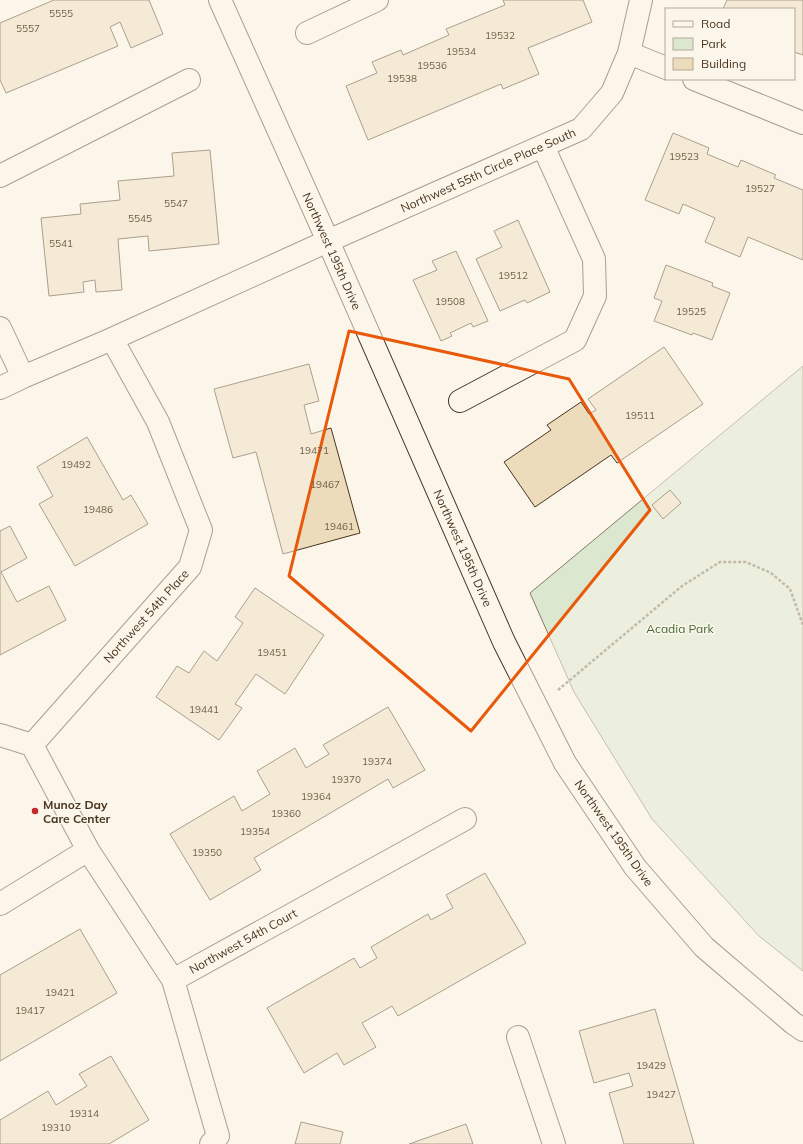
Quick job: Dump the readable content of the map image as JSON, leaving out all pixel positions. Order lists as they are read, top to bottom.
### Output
{
  "streets": {
    "street": [
      "Northwest 55th Circle Place South",
      "Northwest 195th Drive",
      "Northwest 54th Place",
      "Northwest 54th Court"
    ]
  },
  "crossings": [
    ["Northwest 55th Circle Place South", "Northwest 195th Drive"],
    ["Northwest 55th Circle Place South", "Northwest 54th Place"]
  ],
  "parks": ["Acadia Park"],
  "places": ["Munoz Day Care Center"],
  "house_numbers": [
    "5555",
    "5557",
    "19532",
    "19534",
    "19536",
    "19538",
    "19523",
    "19527",
    "5547",
    "5545",
    "5541",
    "19512",
    "19508",
    "19525",
    "19511",
    "19471",
    "19492",
    "19467",
    "19486",
    "19461",
    "19451",
    "19441",
    "19374",
    "19370",
    "19364",
    "19360",
    "19354",
    "19350",
    "19421",
    "19417",
    "19429",
    "19427",
    "19314",
    "19310"
  ],
  "legend": ["Road", "Park", "Building"]
}
